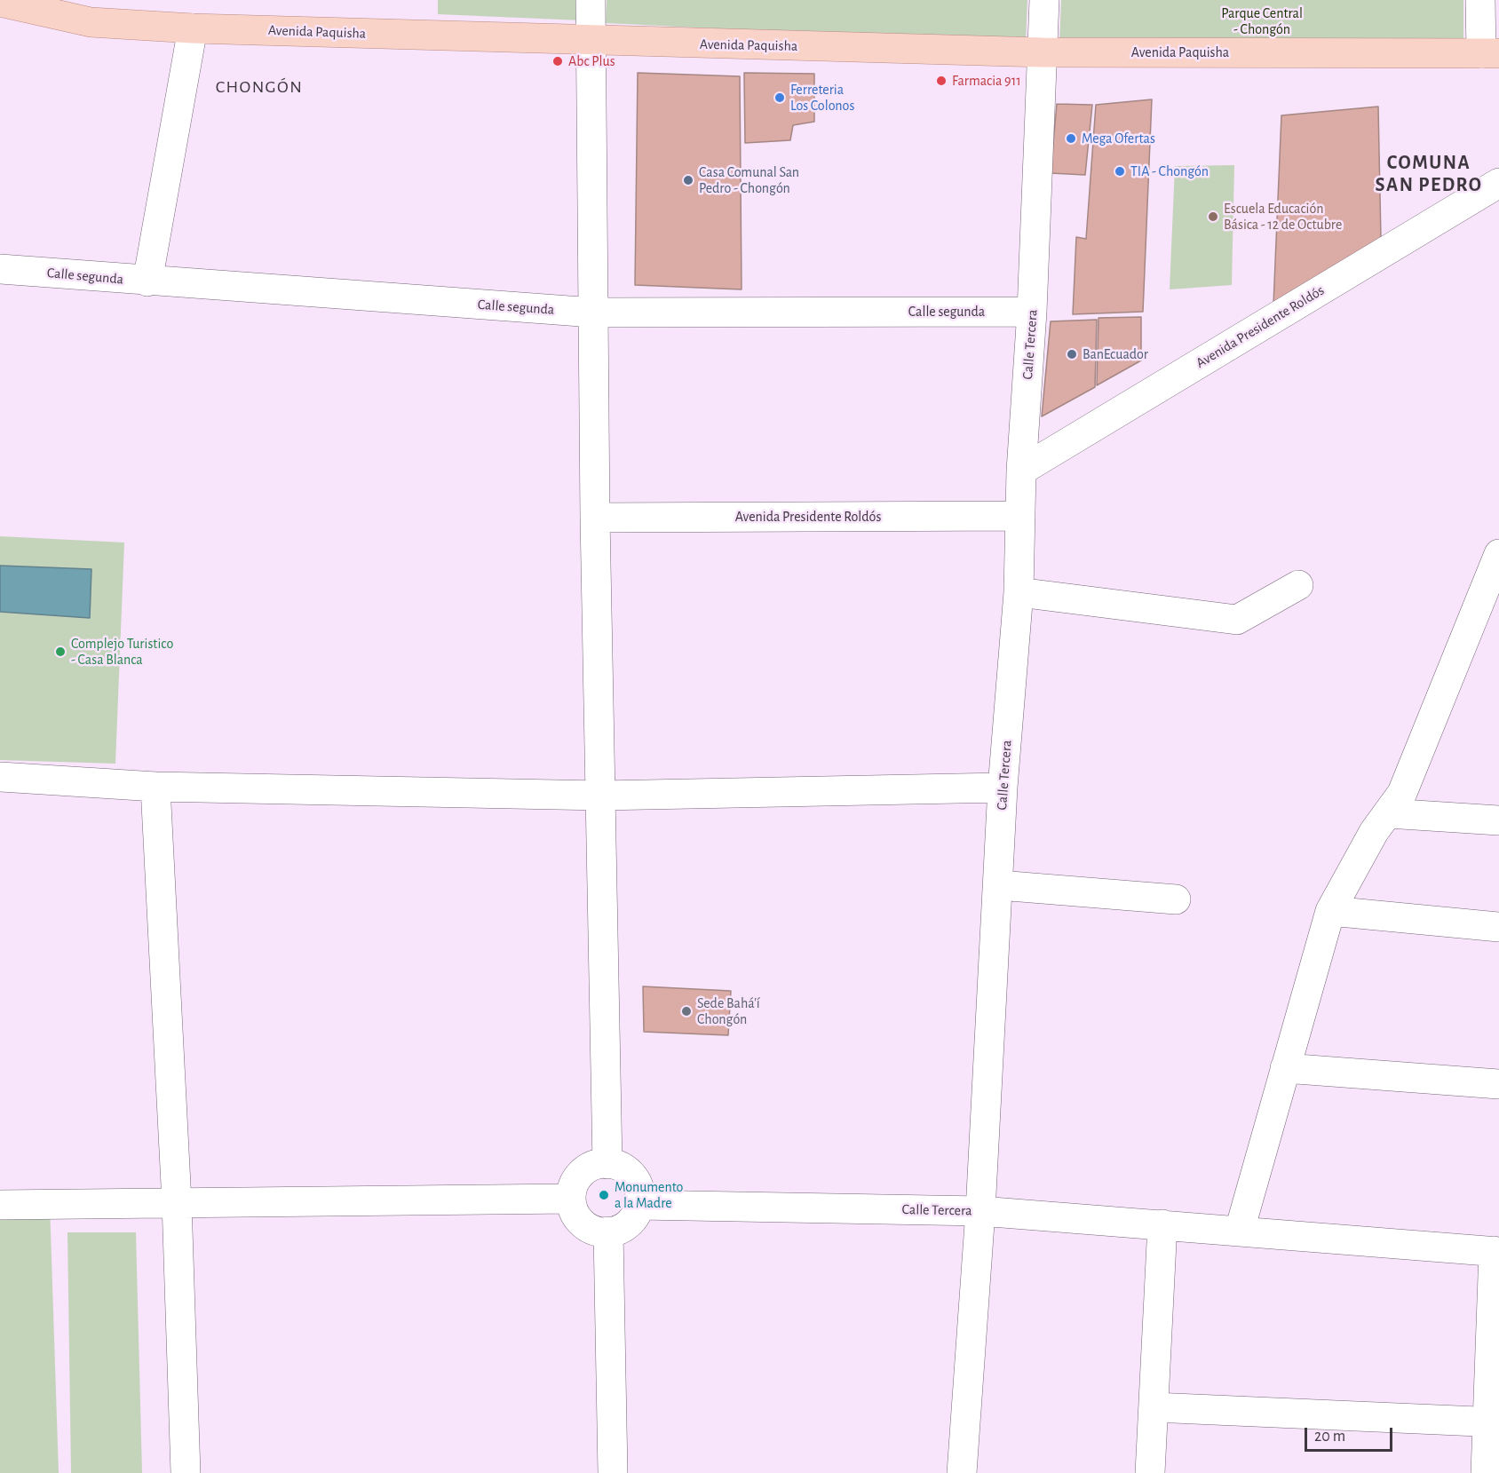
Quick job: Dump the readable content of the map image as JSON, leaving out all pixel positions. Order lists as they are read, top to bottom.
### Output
{
  "streets": {
    "main road": ["Avenida Paquisha"],
    "street": ["Calle segunda", "Avenida Presidente Roldós", "Calle Tercera"]
  },
  "crossings": [
    ["Avenida Paquisha", "Calle Tercera"],
    ["Calle segunda", "Calle Tercera"],
    ["Avenida Presidente Roldós", "Calle Tercera"]
  ],
  "districts": ["CHONGÓN", "COMUNA SAN PEDRO"],
  "parks": ["Parque Central - Chongón"],
  "places": [
    "Abc Plus",
    "Farmacia 911",
    "Ferreteria Los Colonos",
    "Mega Ofertas",
    "TIA - Chongón",
    "Casa Comunal San Pedro - Chongón",
    "Escuela Educación Básica - 12 de Octubre",
    "BanEcuador",
    "Complejo Turistico - Casa Blanca",
    "Sede Bahá'í Chongón",
    "Monumento a la Madre"
  ],
  "scale_bar": "20 m"
}
